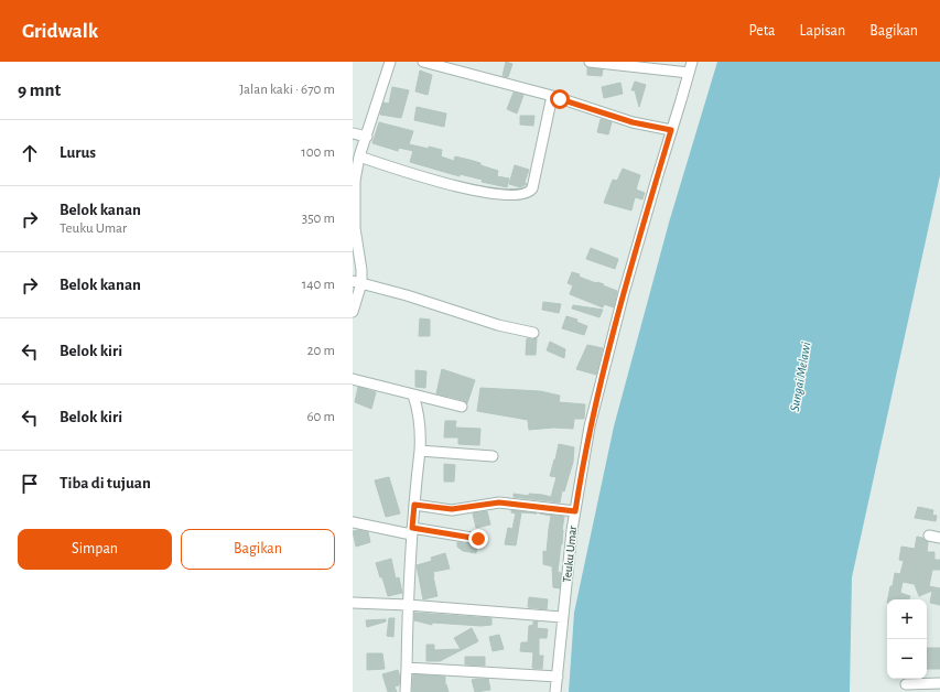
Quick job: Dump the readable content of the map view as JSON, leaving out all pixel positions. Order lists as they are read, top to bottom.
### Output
{
  "streets": {
    "street": ["Teuku Umar"]
  },
  "water": ["Sungai Melawi"],
  "page": {
    "header": "Gridwalk",
    "nav": ["Peta", "Lapisan", "Bagikan"],
    "heading": ["9 mnt", "Jalan kaki · 670 m"],
    "list": [
      ["Lurus", "100 m"],
      ["Belok kanan", "Teuku Umar", "350 m"],
      ["Belok kanan", "140 m"],
      ["Belok kiri", "20 m"],
      ["Belok kiri", "60 m"],
      "Tiba di tujuan"
    ],
    "buttons": ["Simpan", "Bagikan"],
    "map_buttons": ["+", "−"]
  }
}
